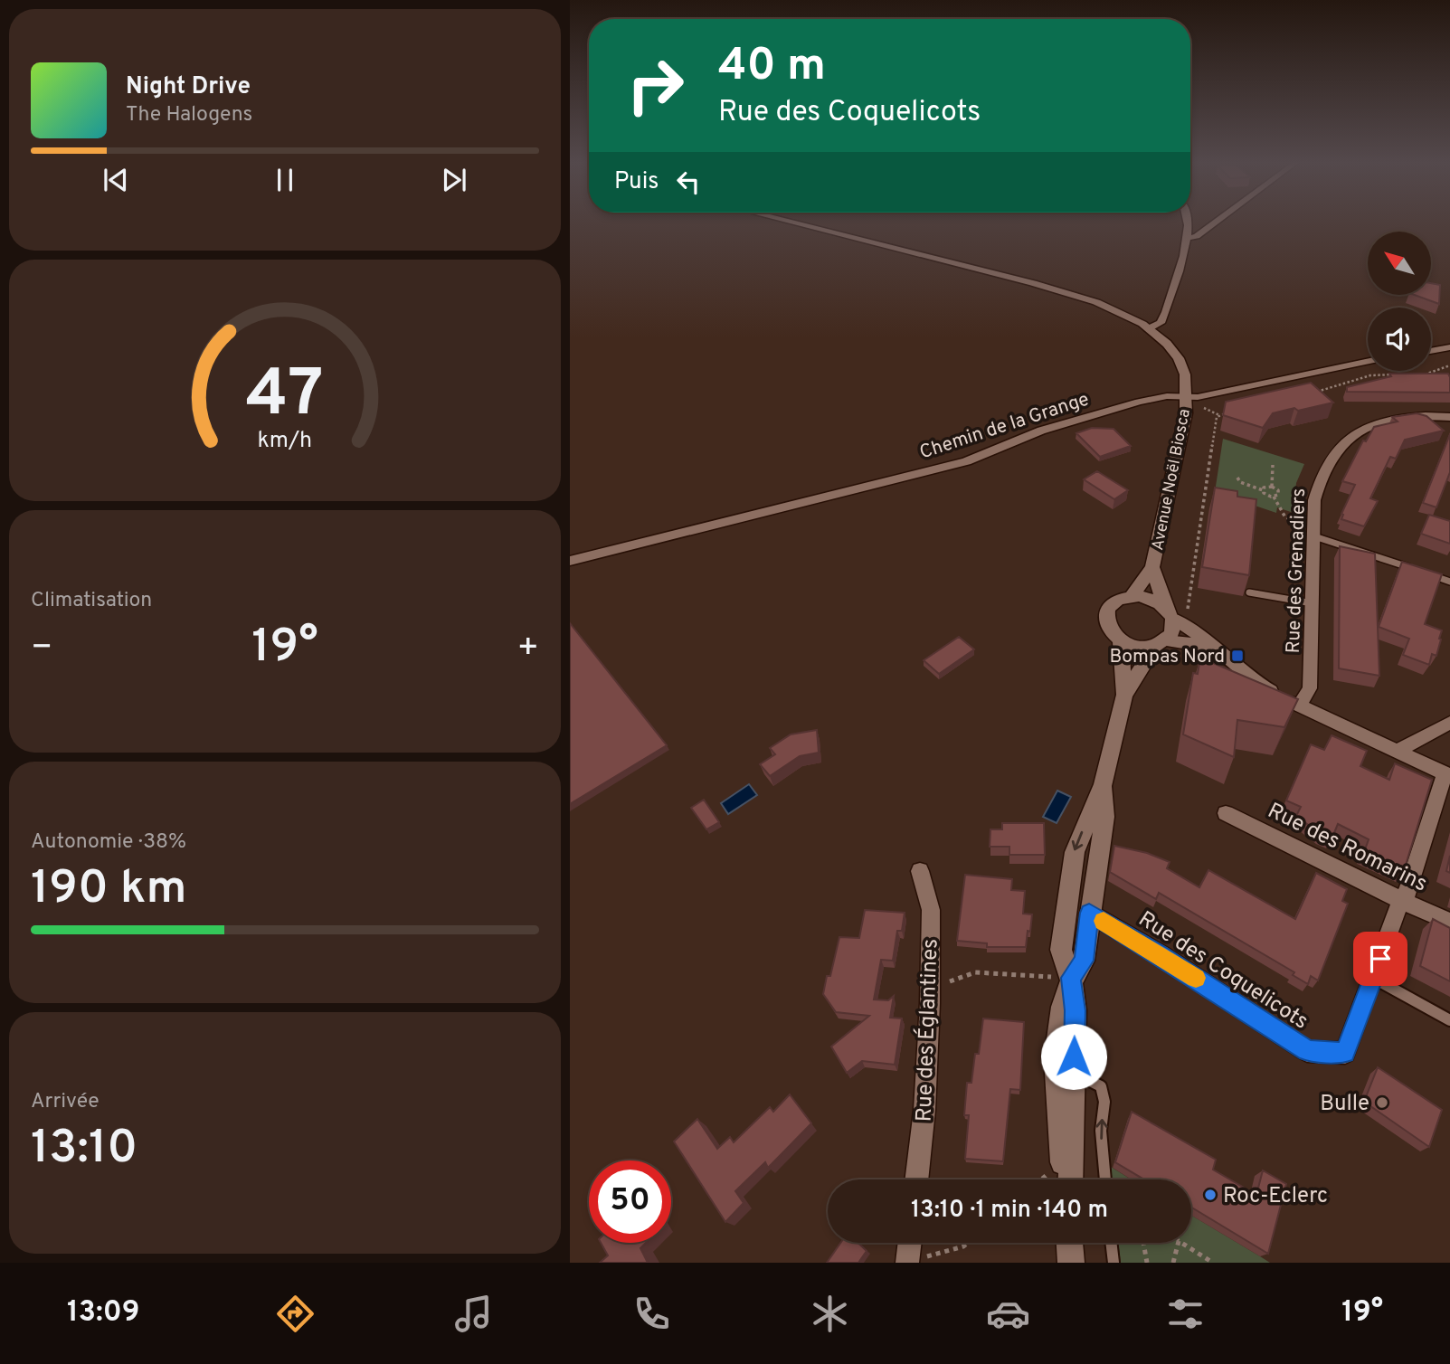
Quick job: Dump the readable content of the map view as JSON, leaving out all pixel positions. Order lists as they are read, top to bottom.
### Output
{
  "streets": {
    "main road": ["Avenue Noël Biosca"],
    "street": [
      "Chemin de la Grange",
      "Rue des Grenadiers",
      "Rue des Romarins",
      "Rue des Coquelicots",
      "Rue des Églantines"
    ]
  },
  "crossings": [
    ["Chemin de la Grange", "Avenue Noël Biosca"],
    ["Rue des Romarins", "Rue des Coquelicots"]
  ],
  "places": {
    "transit": ["Bompas Nord"],
    "other": ["Bulle", "Roc-Eclerc"]
  },
  "north": "top left",
  "page": {
    "turn": ["40 m", "Rue des Coquelicots"],
    "song": ["Night Drive", "The Halogens"],
    "then": "Puis",
    "tile": [
      "Climatisation",
      ["Autonomie · 38%", "190 km"],
      ["Arrivée", "13:10"]
    ],
    "heat": ["−", "19°", "+"],
    "limit": "50",
    "trip": "13:10 · 1 min · 140 m",
    "tabs": ["13:09", "19°"],
    "gauge": ["47", "km/h"]
  }
}
